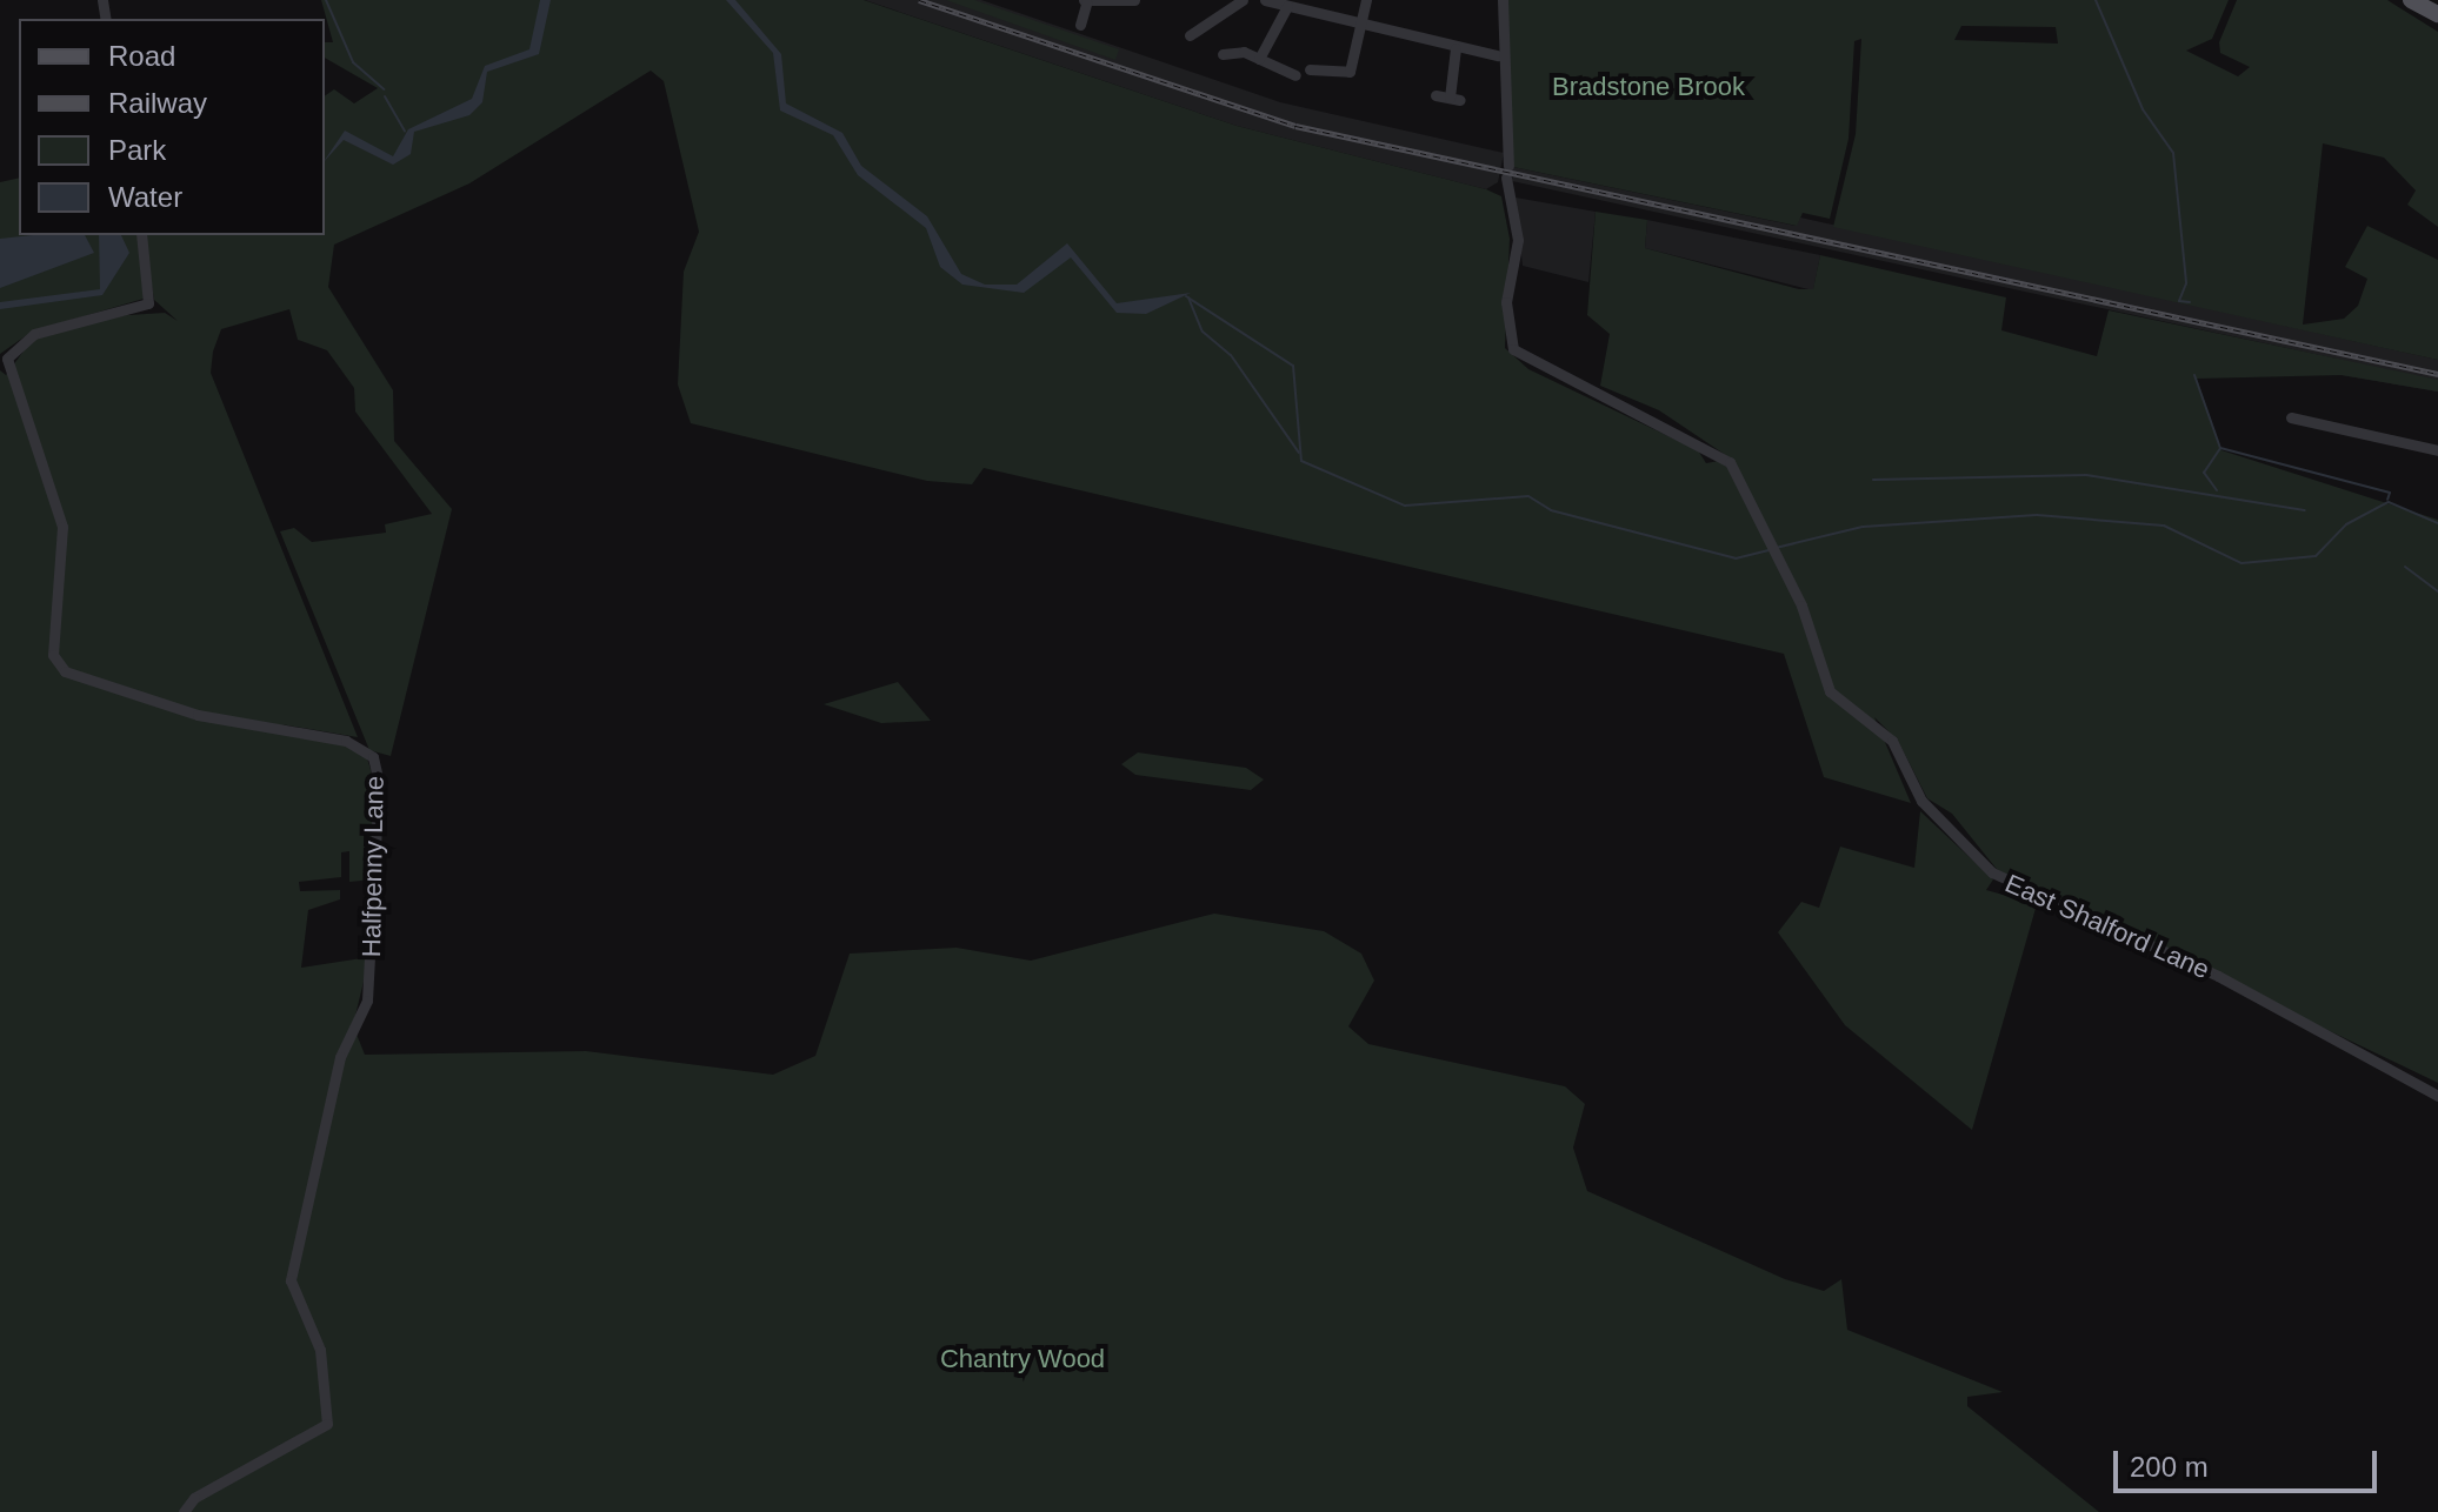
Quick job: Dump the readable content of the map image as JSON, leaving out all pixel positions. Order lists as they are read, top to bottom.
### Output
{
  "streets": {
    "street": ["Halfpenny Lane", "East Shalford Lane"]
  },
  "parks": ["Bradstone Brook", "Chantry Wood"],
  "legend": [
    "Road",
    "Railway",
    "Park",
    "Water"
  ],
  "scale_bar": "200 m"
}
